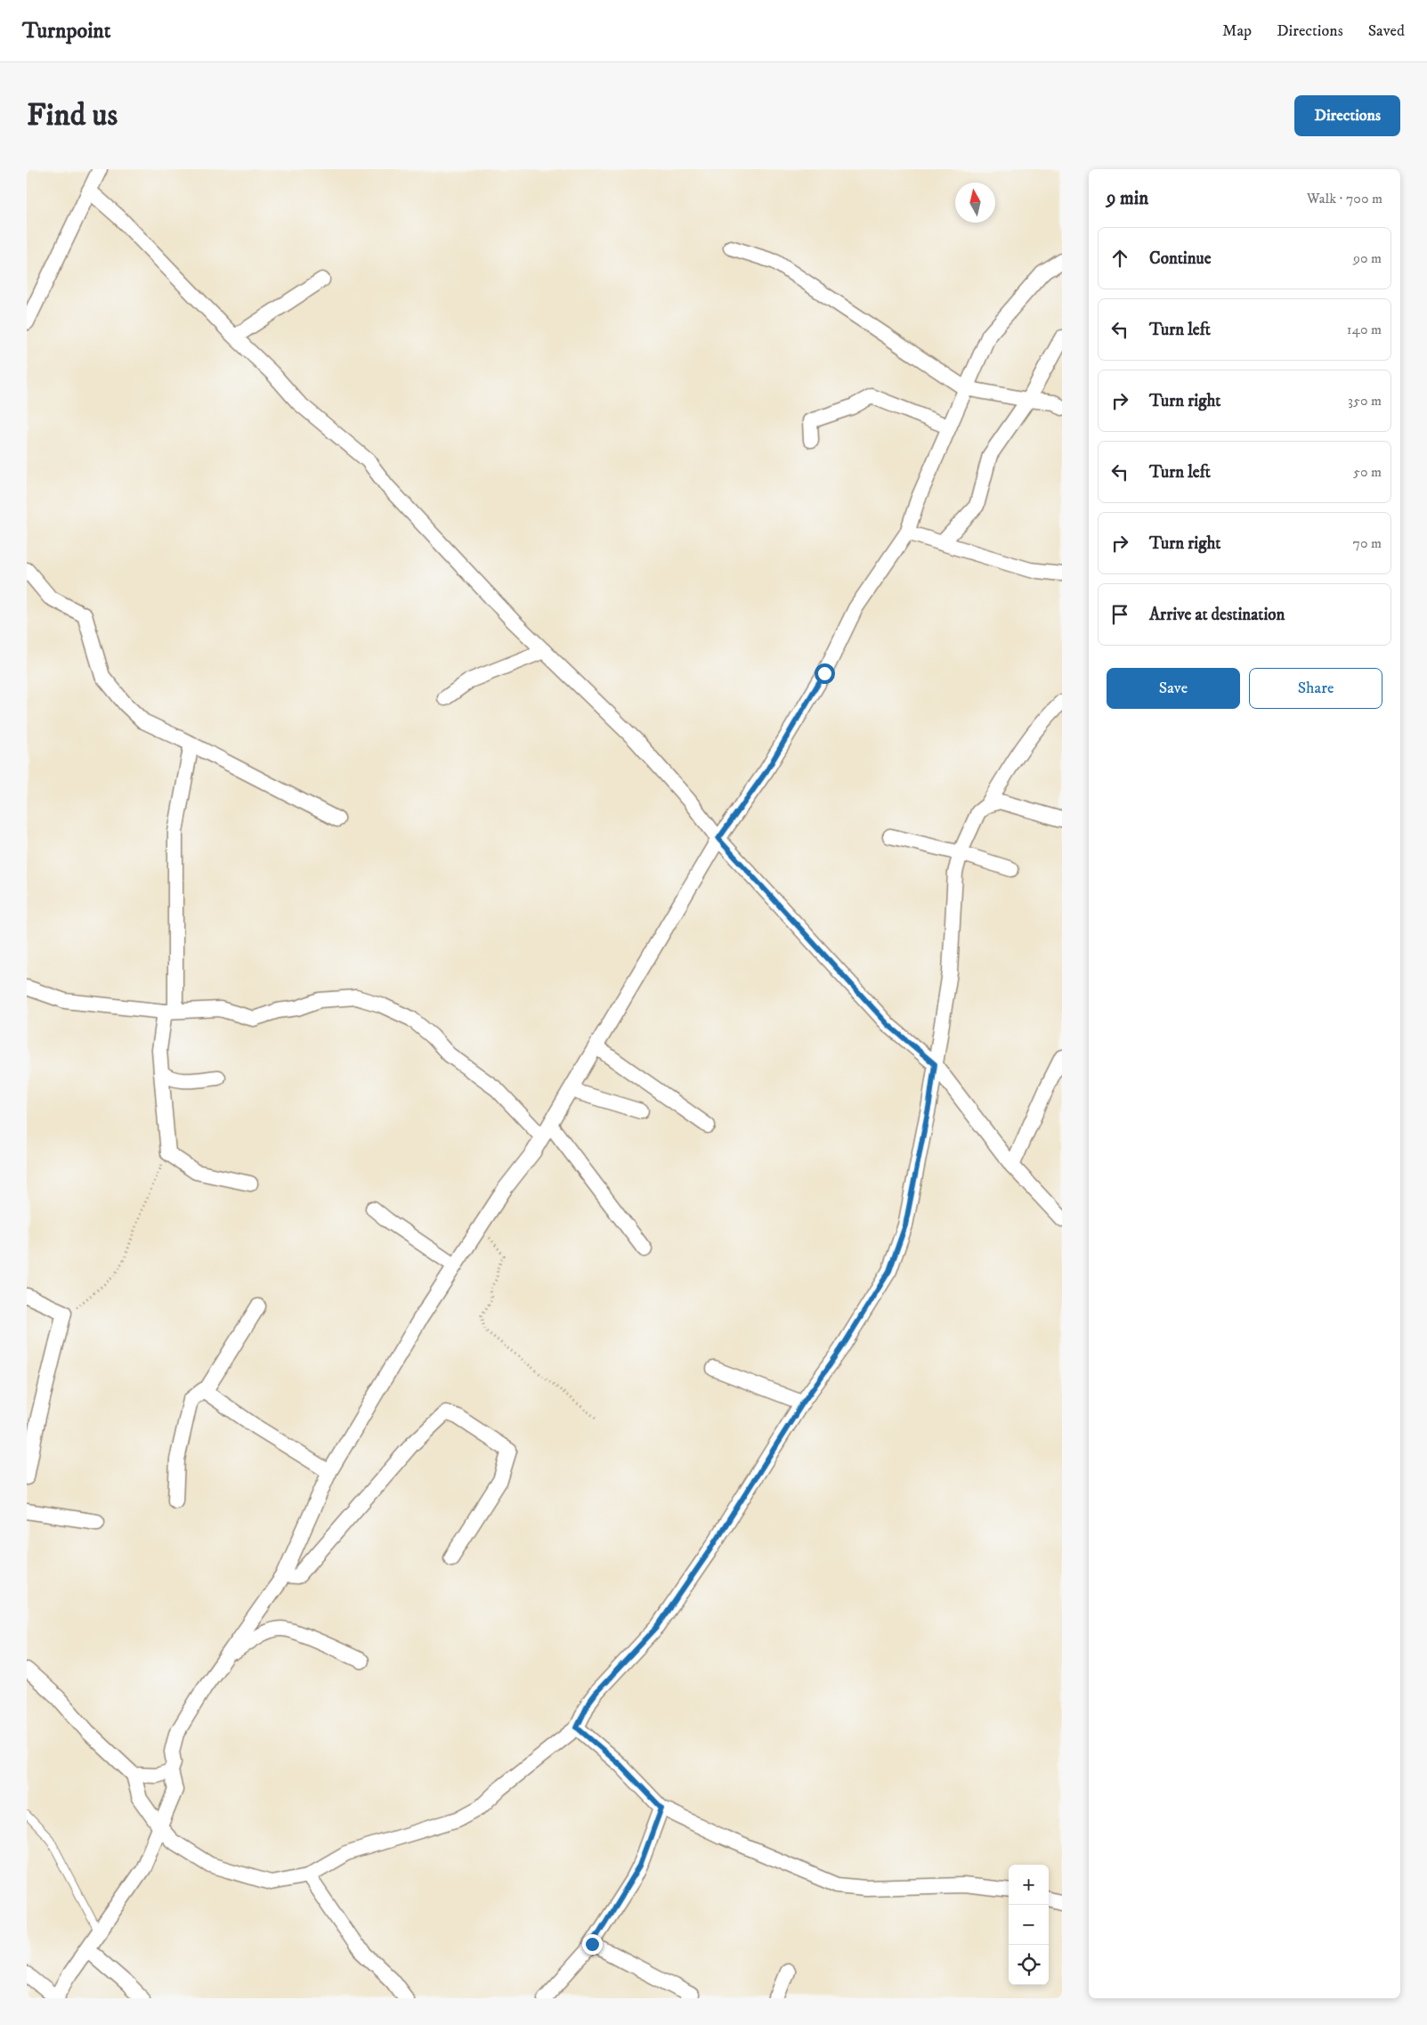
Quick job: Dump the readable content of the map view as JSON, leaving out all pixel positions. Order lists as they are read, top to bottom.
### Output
{
  "north": "top",
  "page": {
    "header": "Turnpoint",
    "nav": ["Map", "Directions", "Saved"],
    "buttons": [
      "Directions",
      ["Save", "Share"]
    ],
    "title": "Find us",
    "heading": ["9 min", "Walk · 700 m"],
    "list": [
      ["Continue", "90 m"],
      ["Turn left", "140 m"],
      ["Turn right", "350 m"],
      ["Turn left", "50 m"],
      ["Turn right", "70 m"],
      "Arrive at destination"
    ],
    "map_buttons": ["+", "−"]
  }
}
